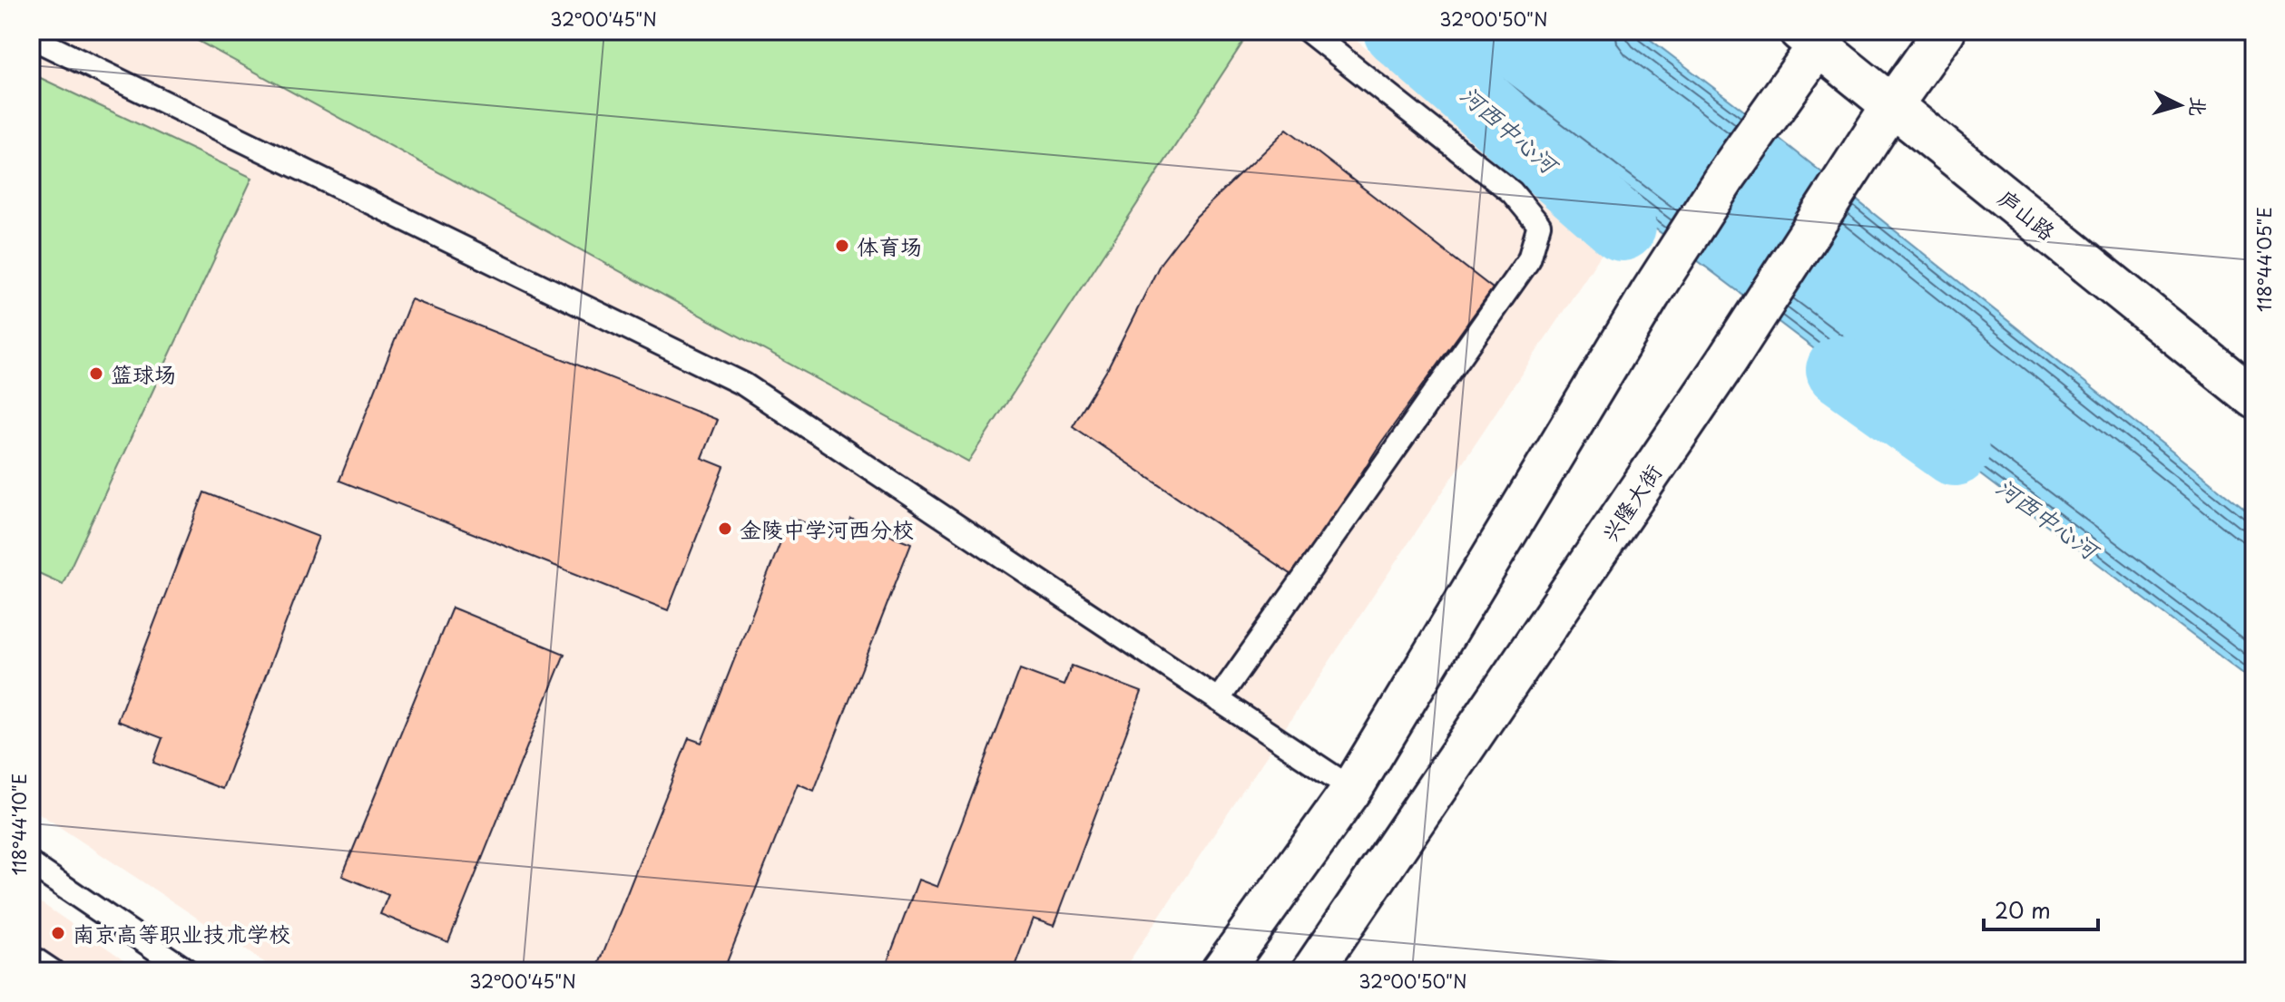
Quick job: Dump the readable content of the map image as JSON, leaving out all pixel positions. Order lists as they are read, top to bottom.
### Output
{
  "streets": {
    "main road": ["庐山路", "兴隆大街"]
  },
  "crossings": [
    ["庐山路", "兴隆大街"]
  ],
  "water": ["河西中心河"],
  "places": [
    "体育场",
    "篮球场",
    "金陵中学河西分校",
    "南京高等职业技术学校"
  ],
  "scale_bar": "20 m",
  "north": "right",
  "coordinates": [
    "32°00'45\"N",
    "32°00'50\"N",
    "118°44'05\"E",
    "118°44'10\"E"
  ]
}
